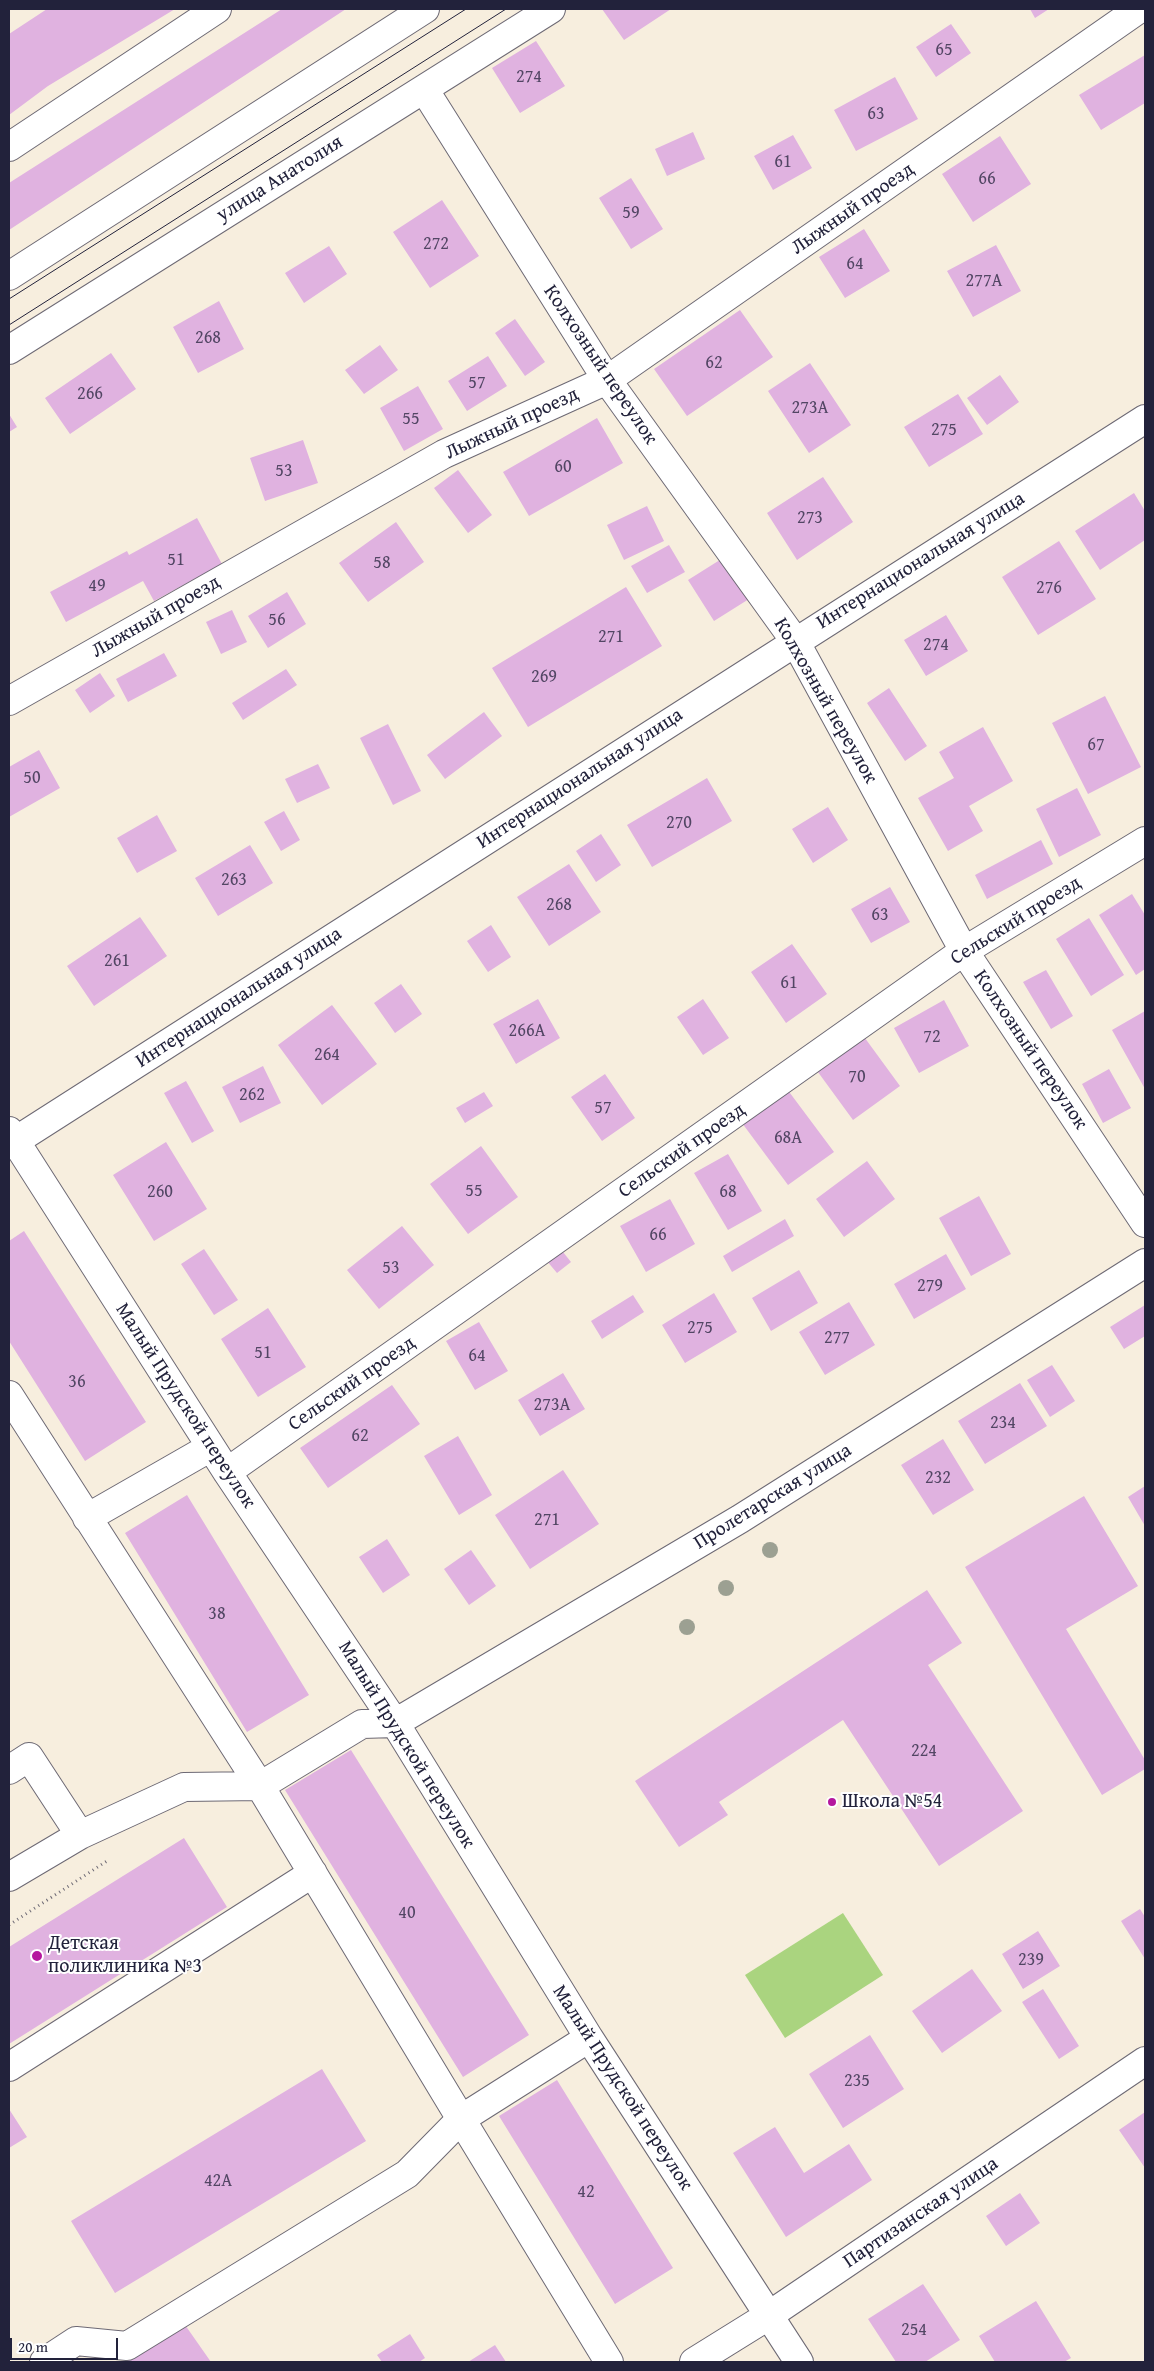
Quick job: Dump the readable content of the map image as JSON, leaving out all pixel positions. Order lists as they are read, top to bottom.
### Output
{
  "streets": {
    "street": [
      "улица Анатолия",
      "Лыжный проезд",
      "Колхозный переулок",
      "Интернациональная улица",
      "Сельский проезд",
      "Малый Прудской переулок",
      "Пролетарская улица",
      "Партизанская улица"
    ]
  },
  "crossings": [
    ["улица Анатолия", "Колхозный переулок"],
    ["Лыжный проезд", "Колхозный переулок"],
    ["Колхозный переулок", "Интернациональная улица"],
    ["Колхозный переулок", "Сельский проезд"],
    ["Интернациональная улица", "Малый Прудской переулок"],
    ["Сельский проезд", "Малый Прудской переулок"],
    ["Малый Прудской переулок", "Пролетарская улица"],
    ["Малый Прудской переулок", "Партизанская улица"]
  ],
  "places": ["Школа №54", "Детская поликлиника №3"],
  "house_numbers": [
    "65",
    "274",
    "63",
    "61",
    "66",
    "59",
    "272",
    "64",
    "277А",
    "268",
    "62",
    "57",
    "266",
    "273А",
    "55",
    "275",
    "60",
    "53",
    "273",
    "51",
    "58",
    "49",
    "276",
    "56",
    "271",
    "274",
    "269",
    "67",
    "50",
    "270",
    "263",
    "268",
    "63",
    "261",
    "61",
    "266А",
    "72",
    "264",
    "70",
    "262",
    "57",
    "68А",
    "55",
    "260",
    "68",
    "66",
    "53",
    "279",
    "275",
    "277",
    "51",
    "64",
    "36",
    "273А",
    "234",
    "62",
    "232",
    "271",
    "38",
    "224",
    "40",
    "239",
    "235",
    "42А",
    "42",
    "254"
  ],
  "scale_bar": "20 m"
}
